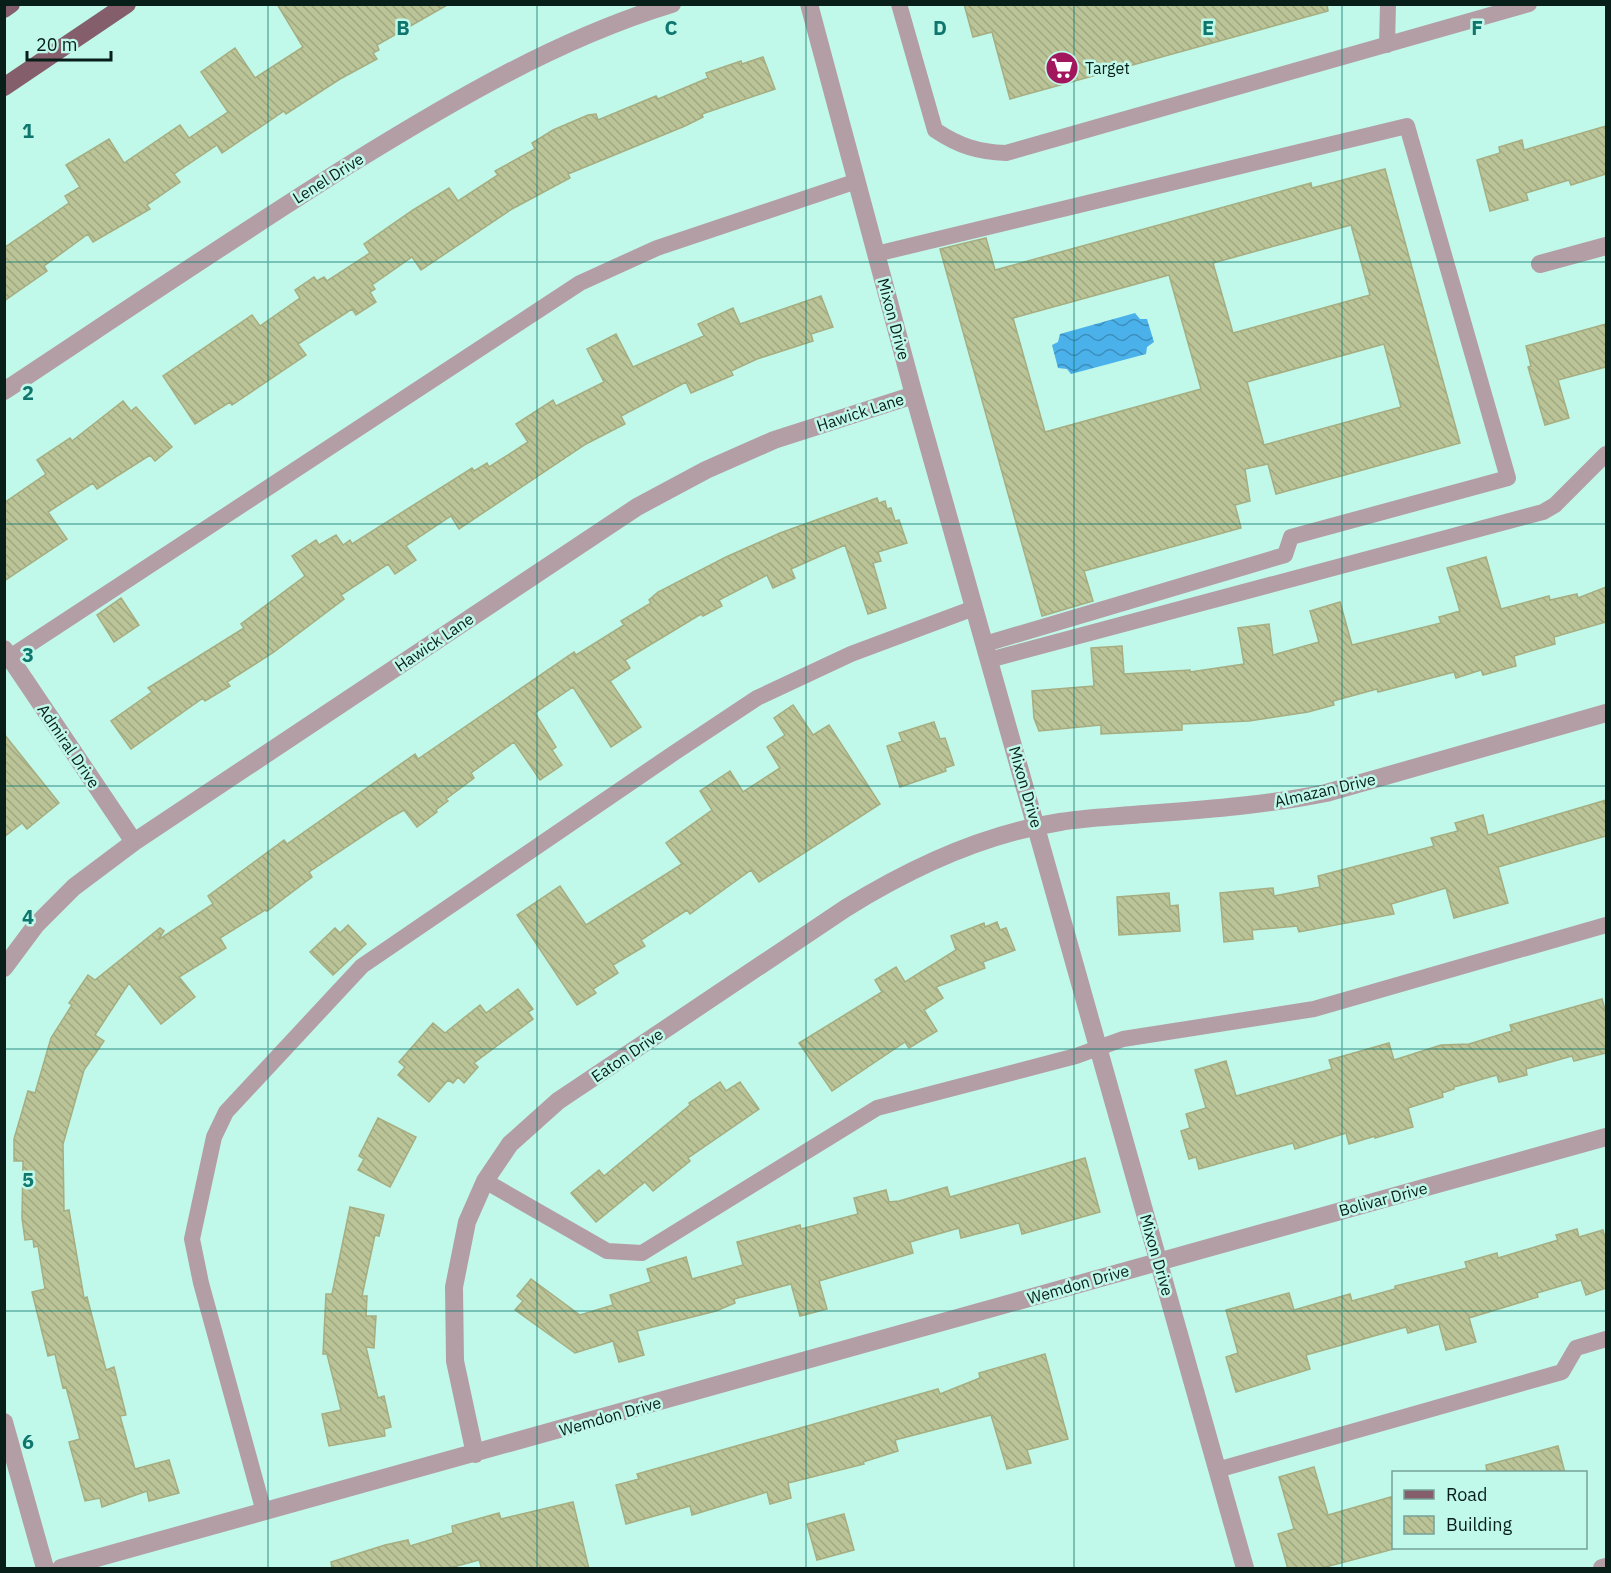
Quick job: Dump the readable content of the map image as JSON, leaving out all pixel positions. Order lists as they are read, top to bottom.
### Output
{
  "streets": {
    "street": [
      "Lenel Drive",
      "Mixon Drive",
      "Hawick Lane",
      "Admiral Drive",
      "Almazan Drive",
      "Eaton Drive",
      "Bolivar Drive",
      "Wemdon Drive"
    ]
  },
  "crossings": [
    ["Mixon Drive", "Hawick Lane"],
    ["Mixon Drive", "Almazan Drive"],
    ["Mixon Drive", "Eaton Drive"],
    ["Mixon Drive", "Bolivar Drive"],
    ["Mixon Drive", "Wemdon Drive"],
    ["Hawick Lane", "Admiral Drive"],
    ["Almazan Drive", "Eaton Drive"],
    ["Eaton Drive", "Wemdon Drive"],
    ["Bolivar Drive", "Wemdon Drive"]
  ],
  "places": {
    "supermarket": ["Target"]
  },
  "legend": ["Road", "Building"],
  "scale_bar": "20 m",
  "grid": {
    "columns": [
      "B",
      "C",
      "D",
      "E",
      "F"
    ],
    "rows": [
      "1",
      "2",
      "3",
      "4",
      "5",
      "6"
    ]
  }
}
